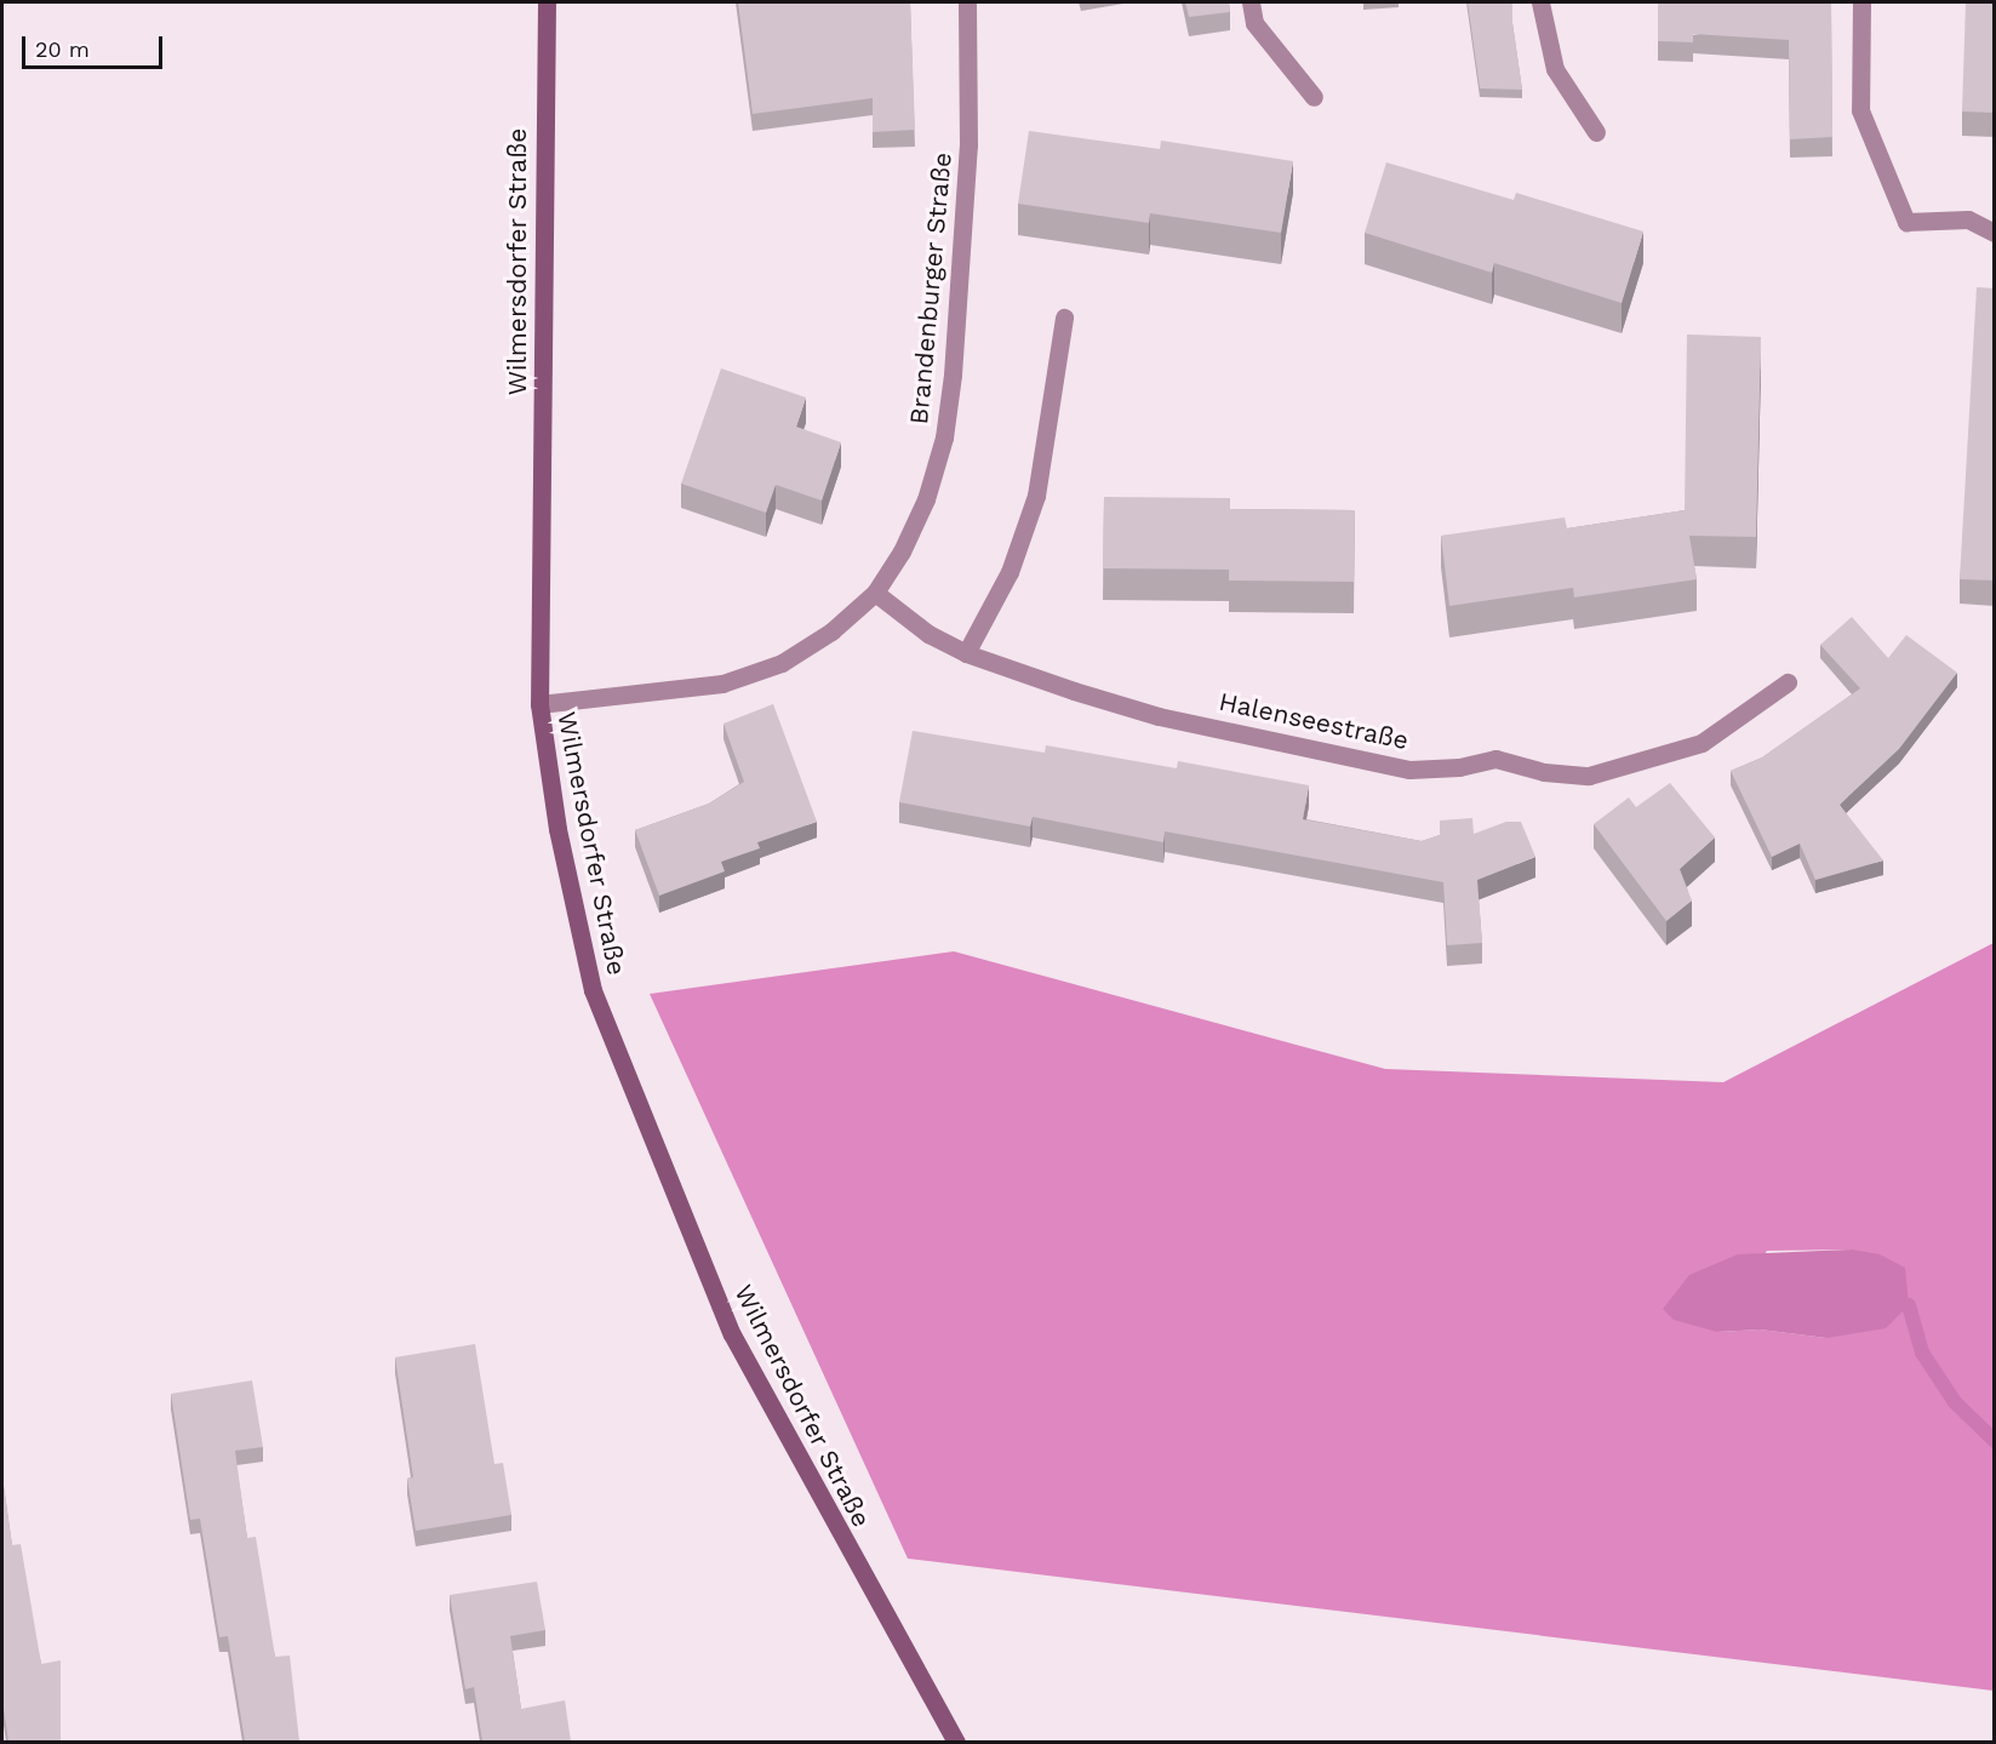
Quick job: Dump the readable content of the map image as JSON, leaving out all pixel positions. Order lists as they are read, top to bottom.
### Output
{
  "streets": {
    "street": ["Wilmersdorfer Straße", "Brandenburger Straße", "Halenseestraße"]
  },
  "crossings": [
    ["Wilmersdorfer Straße", "Brandenburger Straße"],
    ["Brandenburger Straße", "Halenseestraße"]
  ],
  "scale_bar": "20 m"
}
